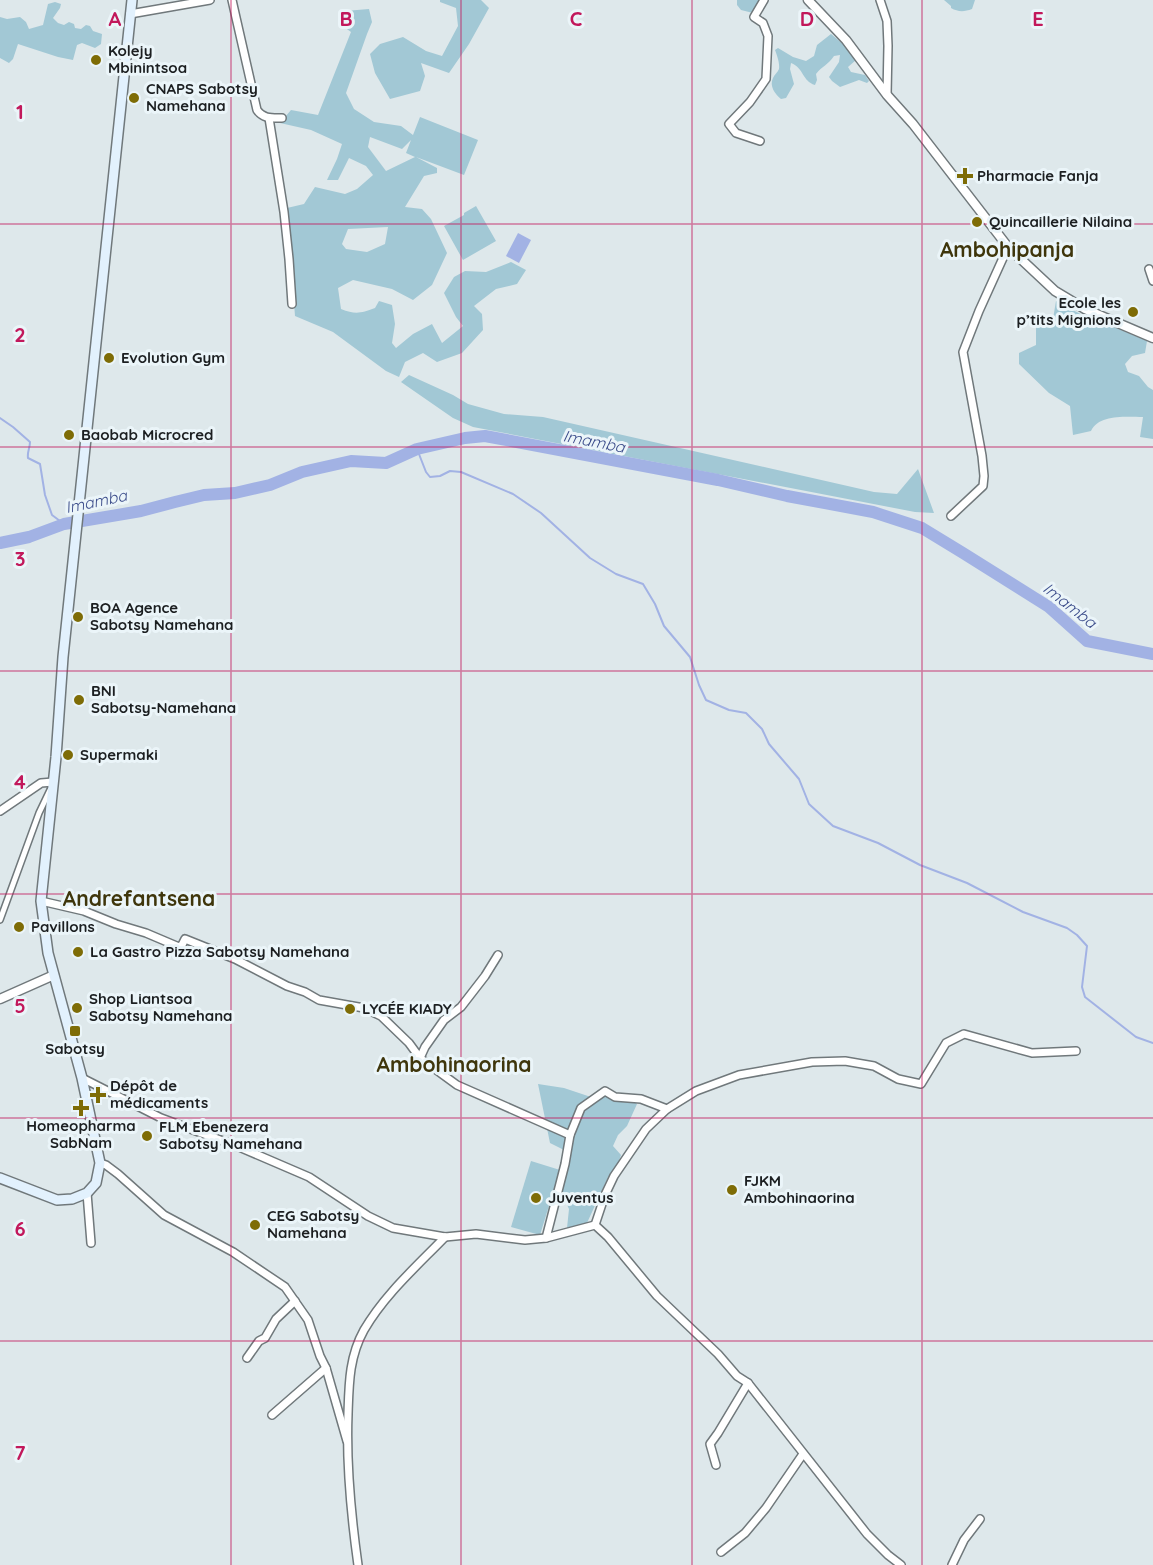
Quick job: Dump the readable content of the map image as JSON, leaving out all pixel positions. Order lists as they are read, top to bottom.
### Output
{
  "districts": ["Ambohipanja", "Andrefantsena", "Ambohinaorina"],
  "water": ["Imamba"],
  "places": {
    "other": [
      "Kolejy Mbinintsoa",
      "CNAPS Sabotsy Namehana",
      "Quincaillerie Nilaina",
      "Ecole les p’tits Mignions",
      "Evolution Gym",
      "Baobab Microcred",
      "BOA Agence Sabotsy Namehana",
      "BNI Sabotsy-Namehana",
      "Supermaki",
      "Pavillons",
      "La Gastro Pizza Sabotsy Namehana",
      "Shop Liantsoa Sabotsy Namehana",
      "LYCÉE KIADY",
      "FLM Ebenezera Sabotsy Namehana",
      "FJKM Ambohinaorina",
      "Juventus",
      "CEG Sabotsy Namehana"
    ],
    "health": ["Pharmacie Fanja", "Dépôt de médicaments", "Homeopharma SabNam"],
    "transit": ["Sabotsy"]
  },
  "grid": {
    "columns": [
      "A",
      "B",
      "C",
      "D",
      "E"
    ],
    "rows": [
      "1",
      "2",
      "3",
      "4",
      "5",
      "6",
      "7"
    ]
  }
}
